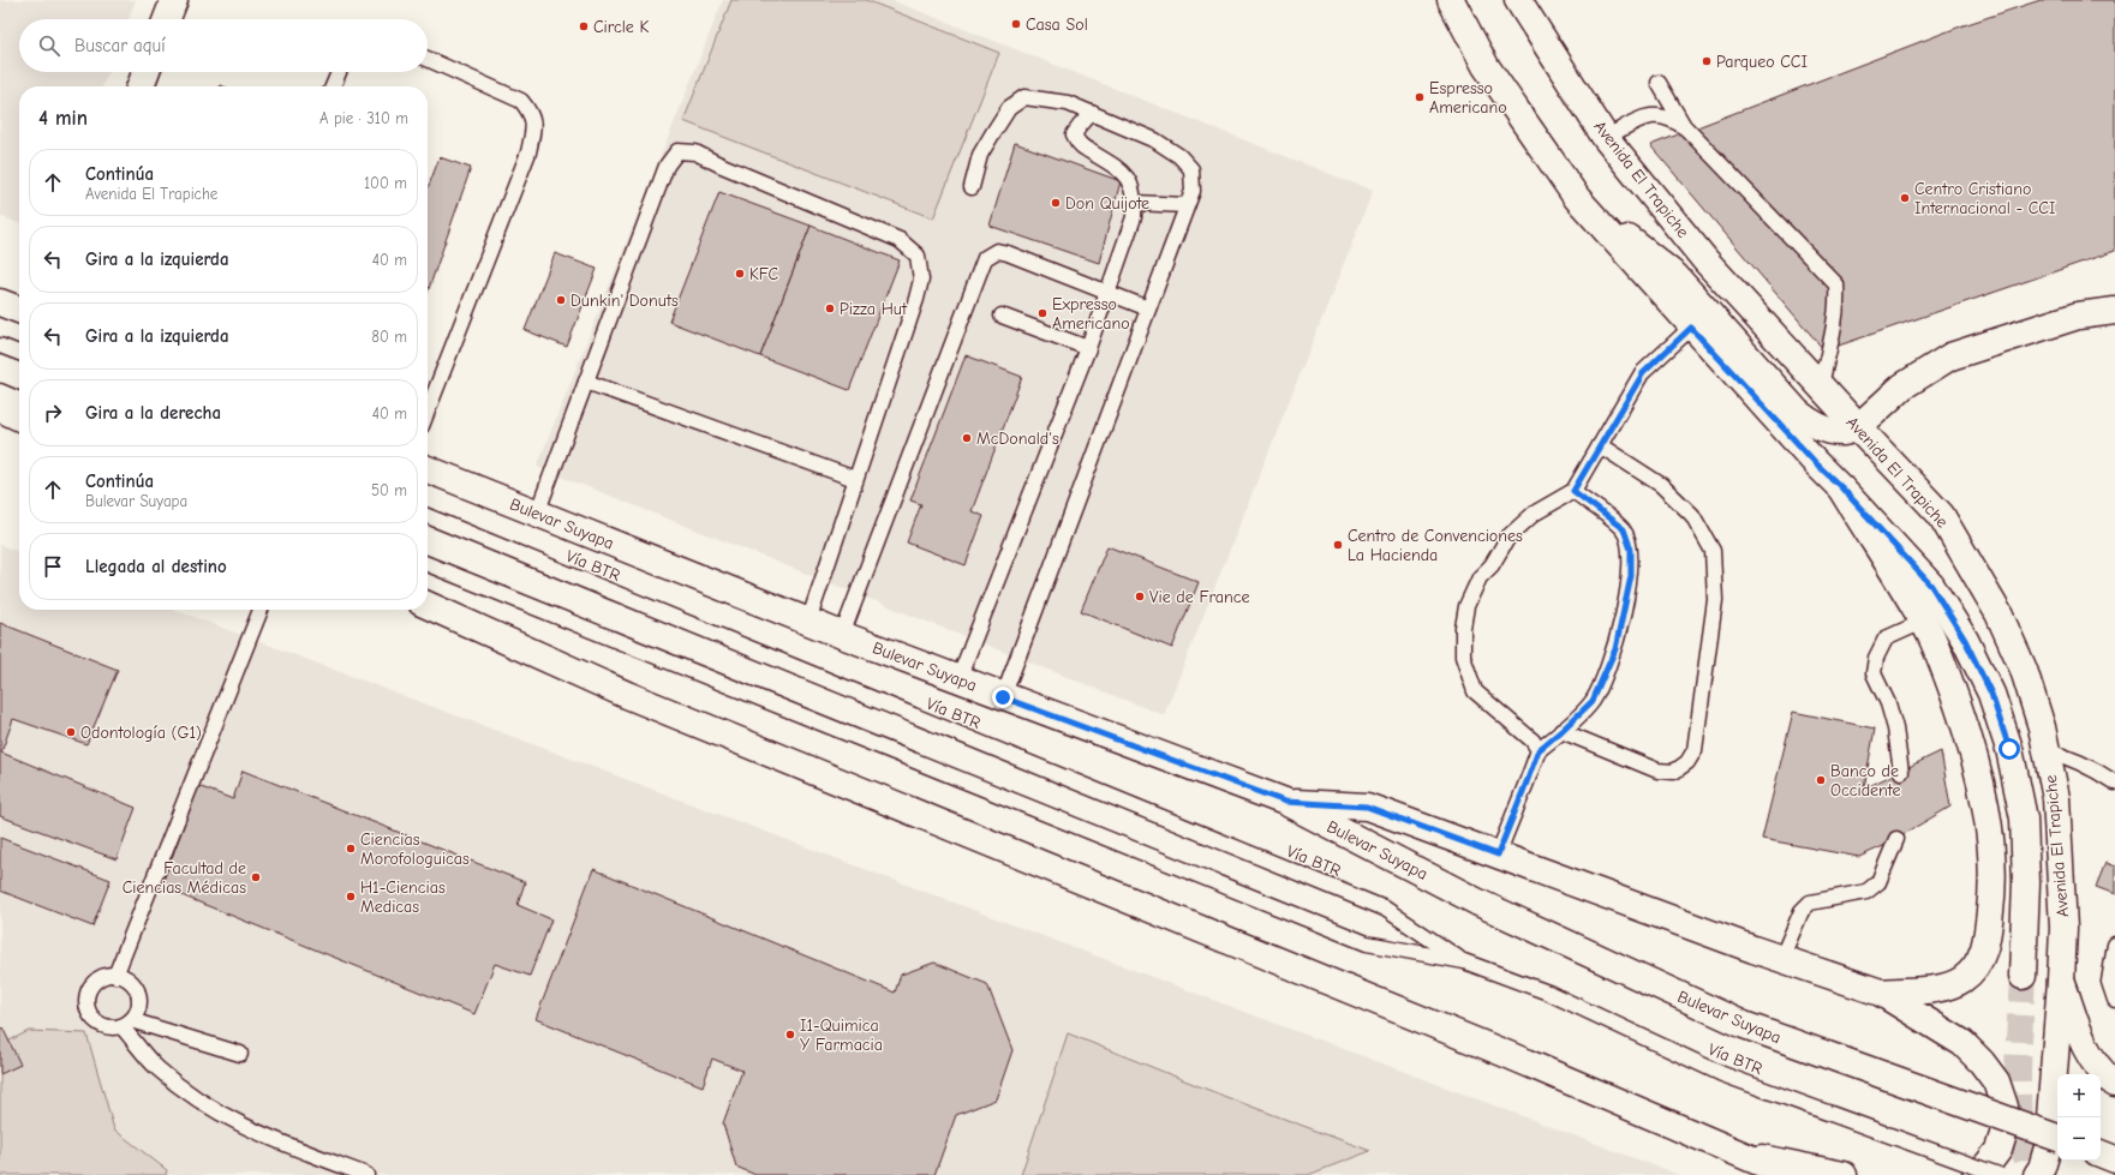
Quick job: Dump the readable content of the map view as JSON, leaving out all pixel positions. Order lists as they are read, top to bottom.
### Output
{
  "streets": {
    "main road": ["Avenida El Trapiche", "Bulevar Suyapa"],
    "lane": ["Vía BTR"]
  },
  "places": [
    "Casa Sol",
    "Circle K",
    "Parqueo CCI",
    "Espresso Americano",
    "Centro Cristiano Internacional - CCI",
    "Don Quijote",
    "KFC",
    "Dunkin' Donuts",
    "Pizza Hut",
    "Expresso Americano",
    "McDonald's",
    "Centro de Convenciones La Hacienda",
    "Vie de France",
    "Odontología (G1)",
    "Banco de Occidente",
    "Ciencias Morofologuicas",
    "Facultad de Ciencias Médicas",
    "H1-Ciencias Medicas",
    "I1-Quimica Y Farmacia"
  ],
  "page": {
    "search": "Buscar aquí",
    "heading": ["4 min", "A pie · 310 m"],
    "list": [
      ["Continúa", "Avenida El Trapiche", "100 m"],
      ["Gira a la izquierda", "40 m"],
      ["Gira a la izquierda", "80 m"],
      ["Gira a la derecha", "40 m"],
      ["Continúa", "Bulevar Suyapa", "50 m"],
      "Llegada al destino"
    ],
    "map_buttons": ["+", "−"]
  }
}
